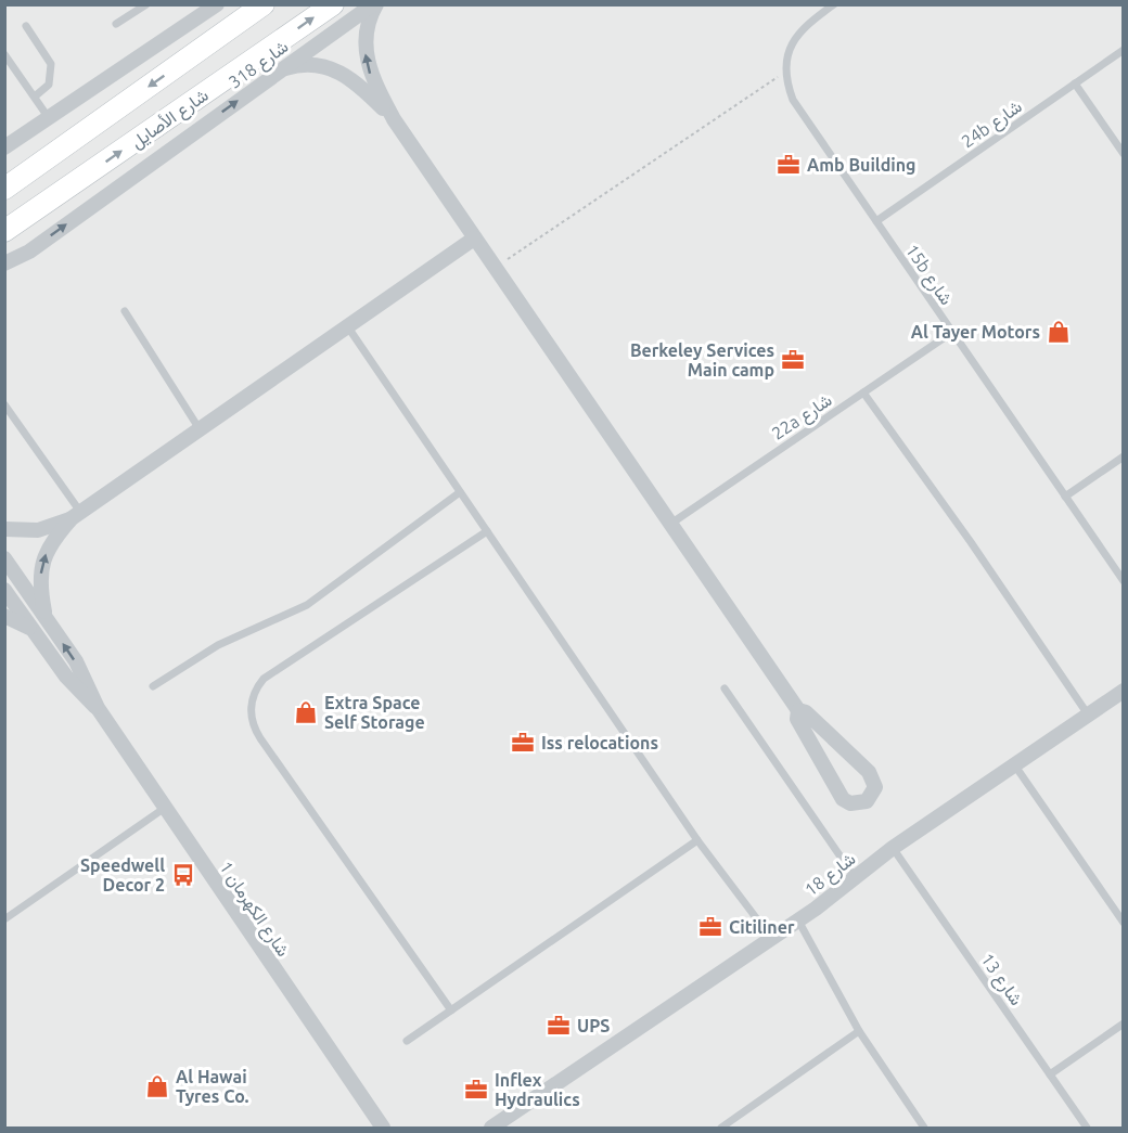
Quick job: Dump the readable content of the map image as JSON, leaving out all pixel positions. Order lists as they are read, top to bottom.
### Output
{
  "streets": {
    "main road": ["شارع الأصايل"],
    "street": ["شارع 318", "شارع 18", "شارع الكهرمان 1"],
    "lane": [
      "24b شارع",
      "15b شارع",
      "22a شارع",
      "شارع 13"
    ]
  },
  "crossings": [
    ["24b شارع", "15b شارع"],
    ["15b شارع", "22a شارع"],
    ["شارع 18", "شارع 13"]
  ],
  "places": {
    "office": [
      "Amb Building",
      "Berkeley Services Main camp",
      "Iss relocations",
      "Citiliner",
      "UPS",
      "Inflex Hydraulics"
    ],
    "shop": ["Al Tayer Motors", "Extra Space Self Storage", "Al Hawai Tyres Co."],
    "bus stop": ["Speedwell Decor 2"]
  }
}
